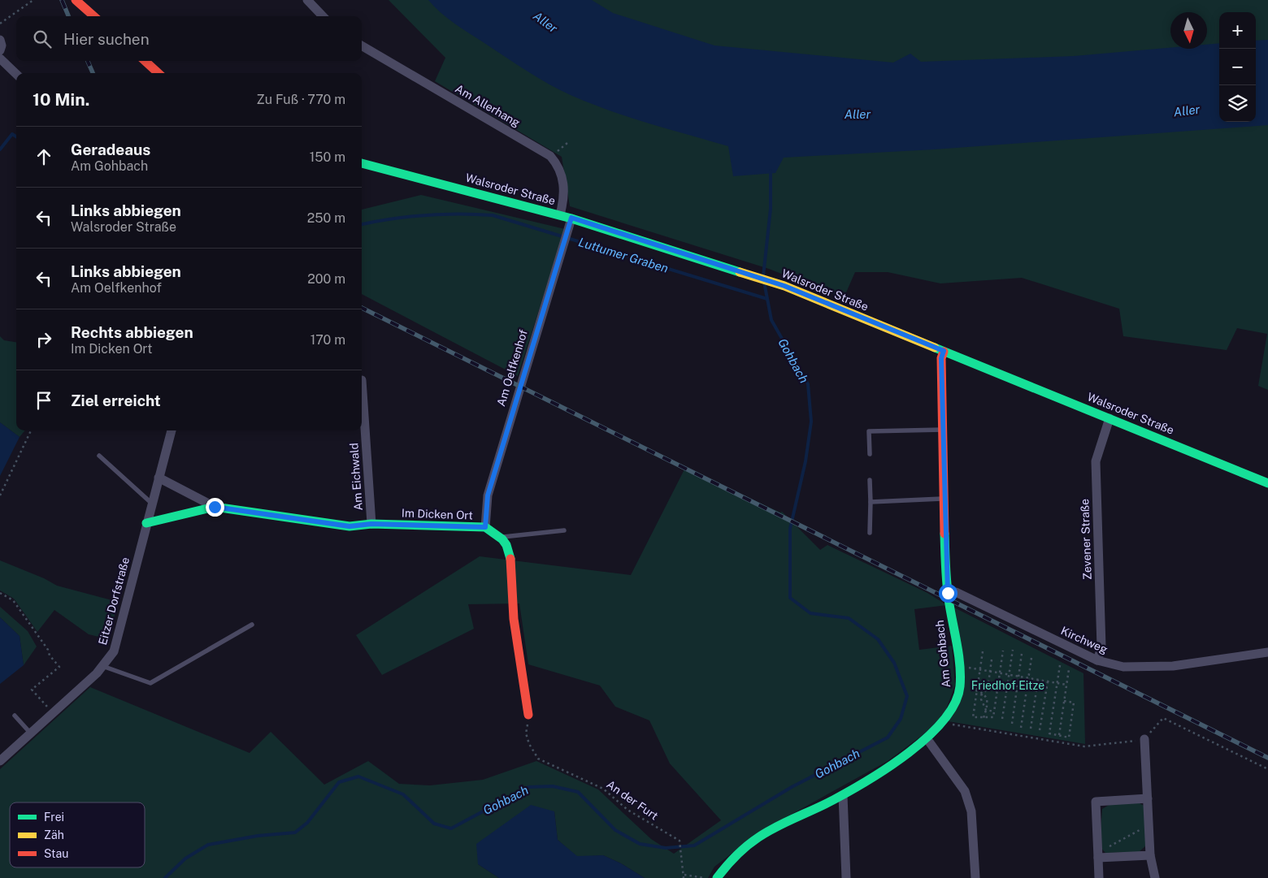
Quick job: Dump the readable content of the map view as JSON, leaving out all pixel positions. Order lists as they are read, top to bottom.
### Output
{
  "streets": {
    "street": [
      "Am Allerhang",
      "Walsroder Straße",
      "Am Oelfkenhof",
      "Am Eichwald",
      "Im Dicken Ort",
      "Zevener Straße",
      "Eitzer Dorfstraße",
      "Kirchweg",
      "Am Gohbach"
    ],
    "path": ["An der Furt"]
  },
  "crossings": [
    ["Am Allerhang", "Walsroder Straße"],
    ["Walsroder Straße", "Am Oelfkenhof"],
    ["Walsroder Straße", "Zevener Straße"],
    ["Walsroder Straße", "Am Gohbach"],
    ["Am Oelfkenhof", "Im Dicken Ort"],
    ["Am Eichwald", "Im Dicken Ort"],
    ["Im Dicken Ort", "Eitzer Dorfstraße"],
    ["Zevener Straße", "Kirchweg"],
    ["Kirchweg", "Am Gohbach"]
  ],
  "water": ["Aller", "Luttumer Graben", "Gohbach"],
  "parks": ["Friedhof Eitze"],
  "legend": ["Frei", "Zäh", "Stau"],
  "north": "bottom",
  "page": {
    "map_buttons": ["+", "−"],
    "search": "Hier suchen",
    "heading": ["10 Min.", "Zu Fuß · 770 m"],
    "list": [
      ["Geradeaus", "Am Gohbach", "150 m"],
      ["Links abbiegen", "Walsroder Straße", "250 m"],
      ["Links abbiegen", "Am Oelfkenhof", "200 m"],
      ["Rechts abbiegen", "Im Dicken Ort", "170 m"],
      "Ziel erreicht"
    ]
  }
}
